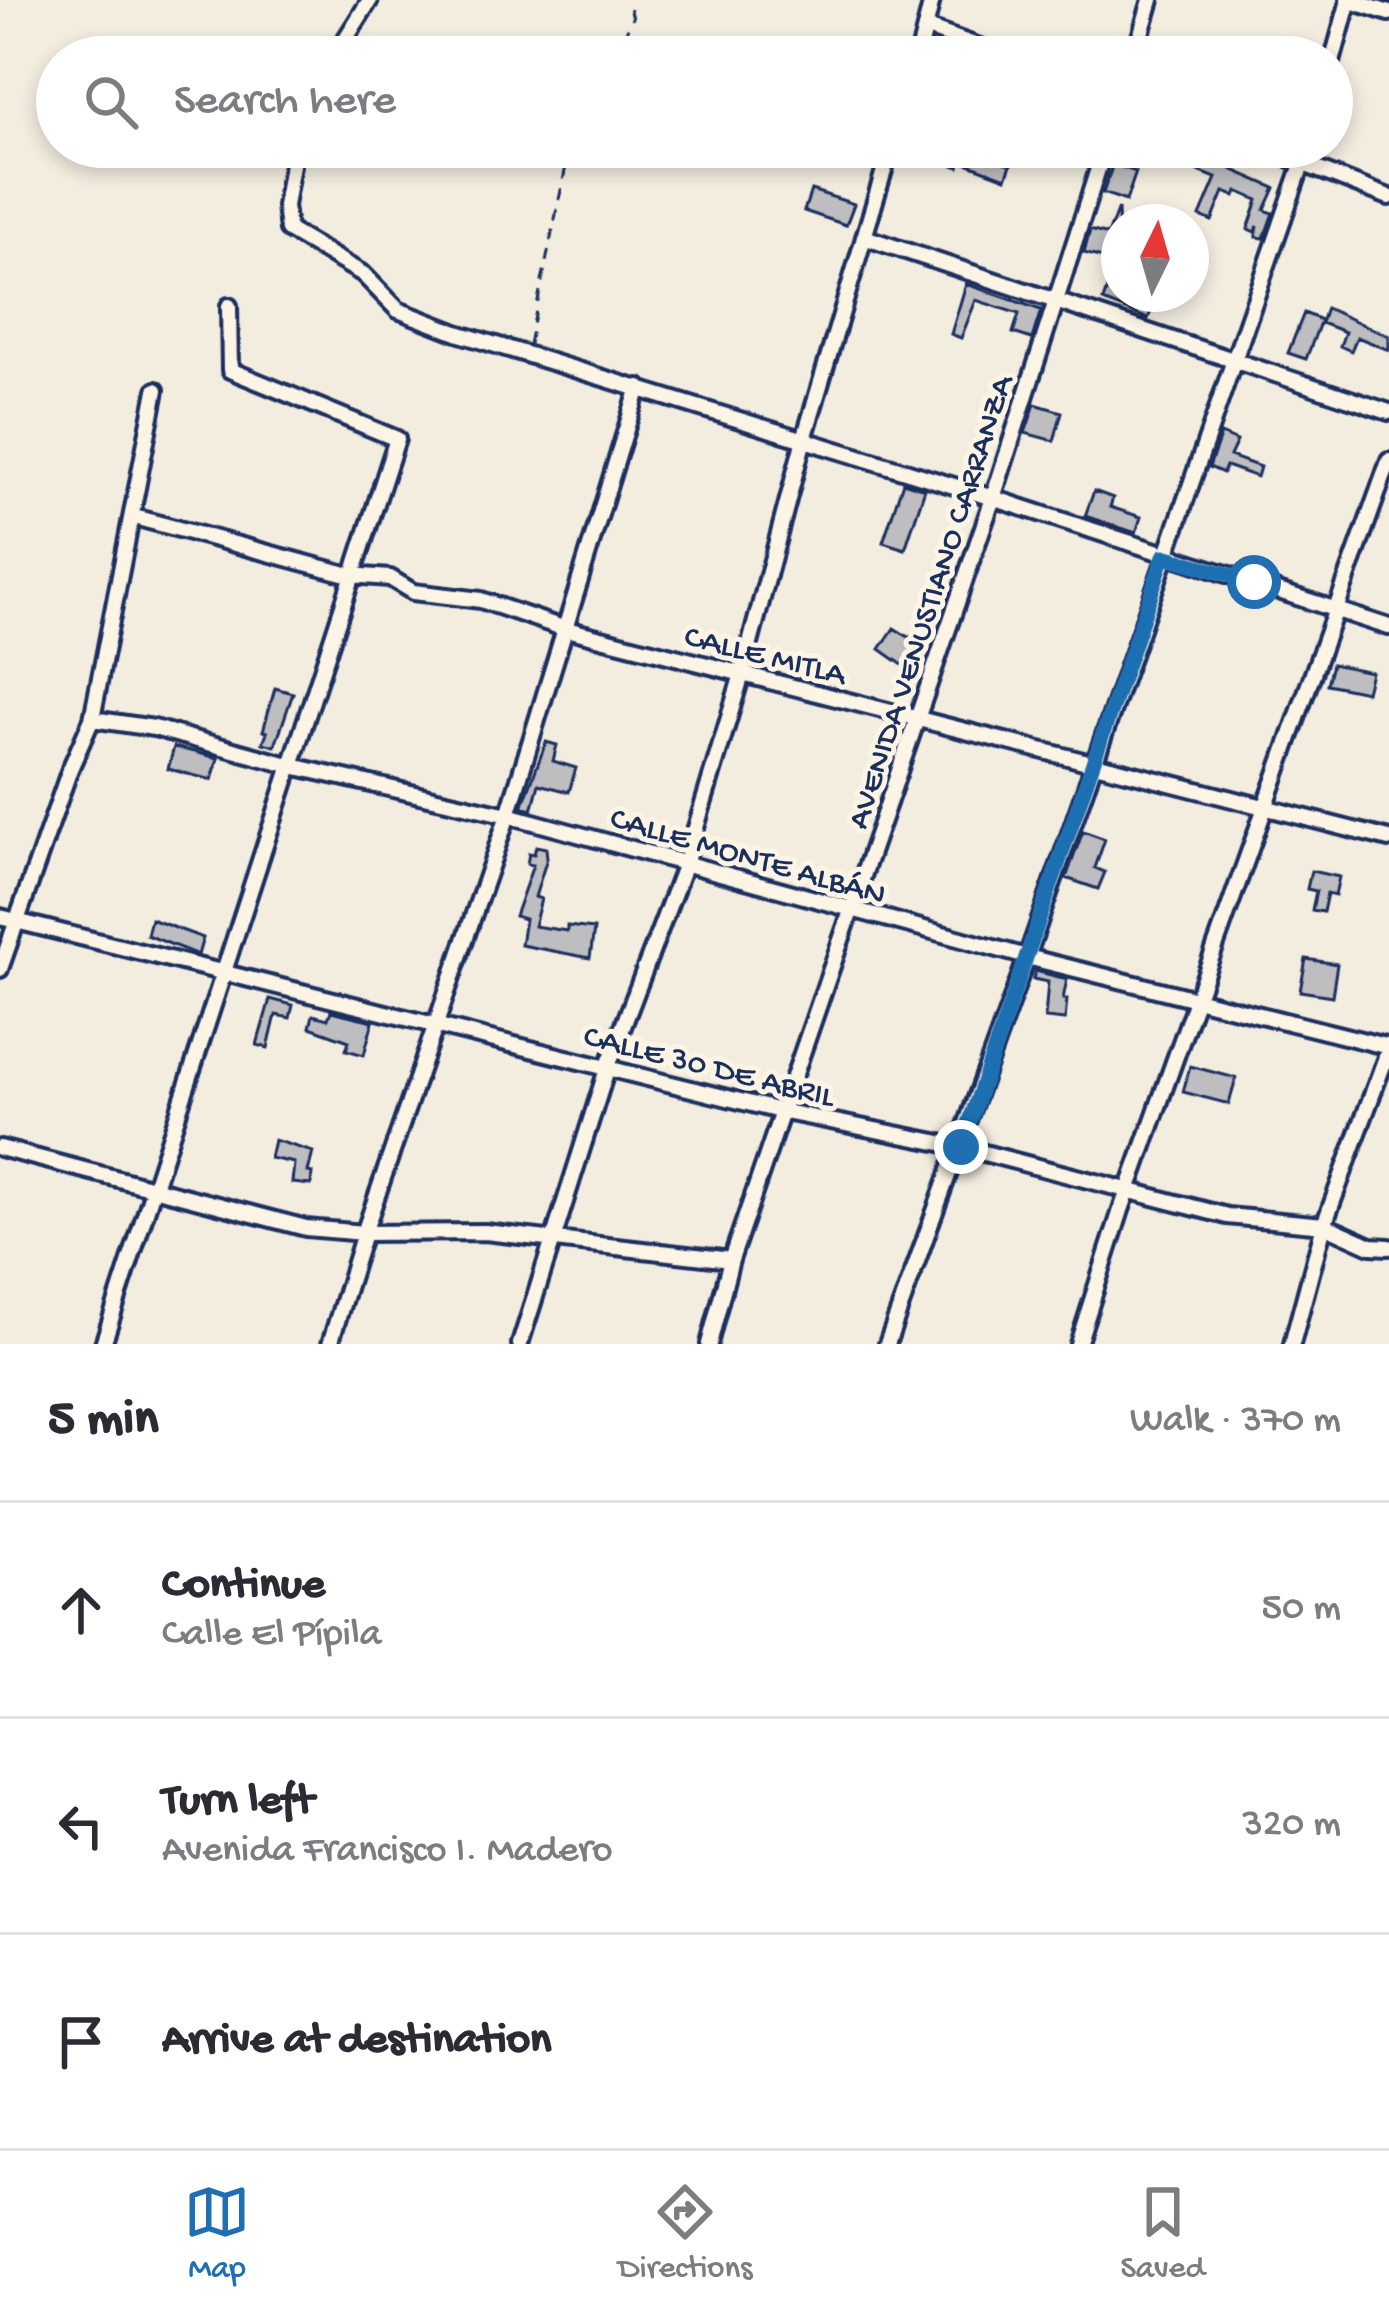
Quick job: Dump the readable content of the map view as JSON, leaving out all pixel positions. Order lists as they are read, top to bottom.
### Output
{
  "streets": {
    "street": [
      "AVENIDA VENUSTIANO CARRANZA",
      "CALLE MITLA",
      "CALLE MONTE ALBÁN",
      "CALLE 30 DE ABRIL"
    ]
  },
  "crossings": [
    ["AVENIDA VENUSTIANO CARRANZA", "CALLE MITLA"],
    ["AVENIDA VENUSTIANO CARRANZA", "CALLE MONTE ALBÁN"],
    ["AVENIDA VENUSTIANO CARRANZA", "CALLE 30 DE ABRIL"]
  ],
  "north": "top",
  "page": {
    "search": "Search here",
    "heading": ["5 min", "Walk · 370 m"],
    "list": [
      ["Continue", "Calle El Pípila", "50 m"],
      ["Turn left", "Avenida Francisco I. Madero", "320 m"],
      "Arrive at destination"
    ],
    "nav": ["Map", "Directions", "Saved"]
  }
}
